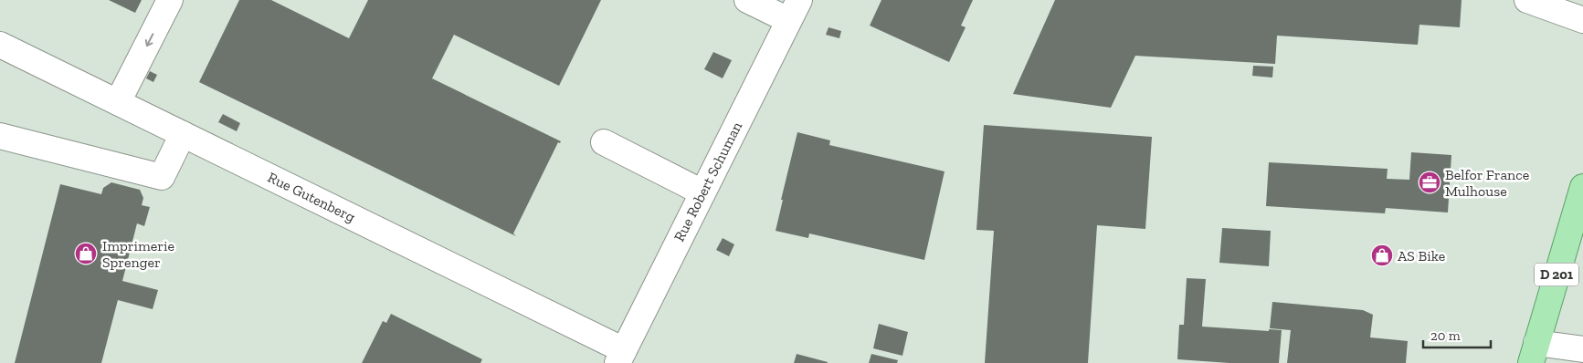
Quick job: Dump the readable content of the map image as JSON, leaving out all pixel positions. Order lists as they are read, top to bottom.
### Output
{
  "streets": {
    "main road": ["D 201"],
    "street": ["Rue Robert Schuman", "Rue Gutenberg"]
  },
  "crossings": [
    ["Rue Robert Schuman", "Rue Gutenberg"]
  ],
  "places": {
    "office": ["Belfor France Mulhouse"],
    "shop": ["Imprimerie Sprenger", "AS Bike"]
  },
  "scale_bar": "20 m"
}
